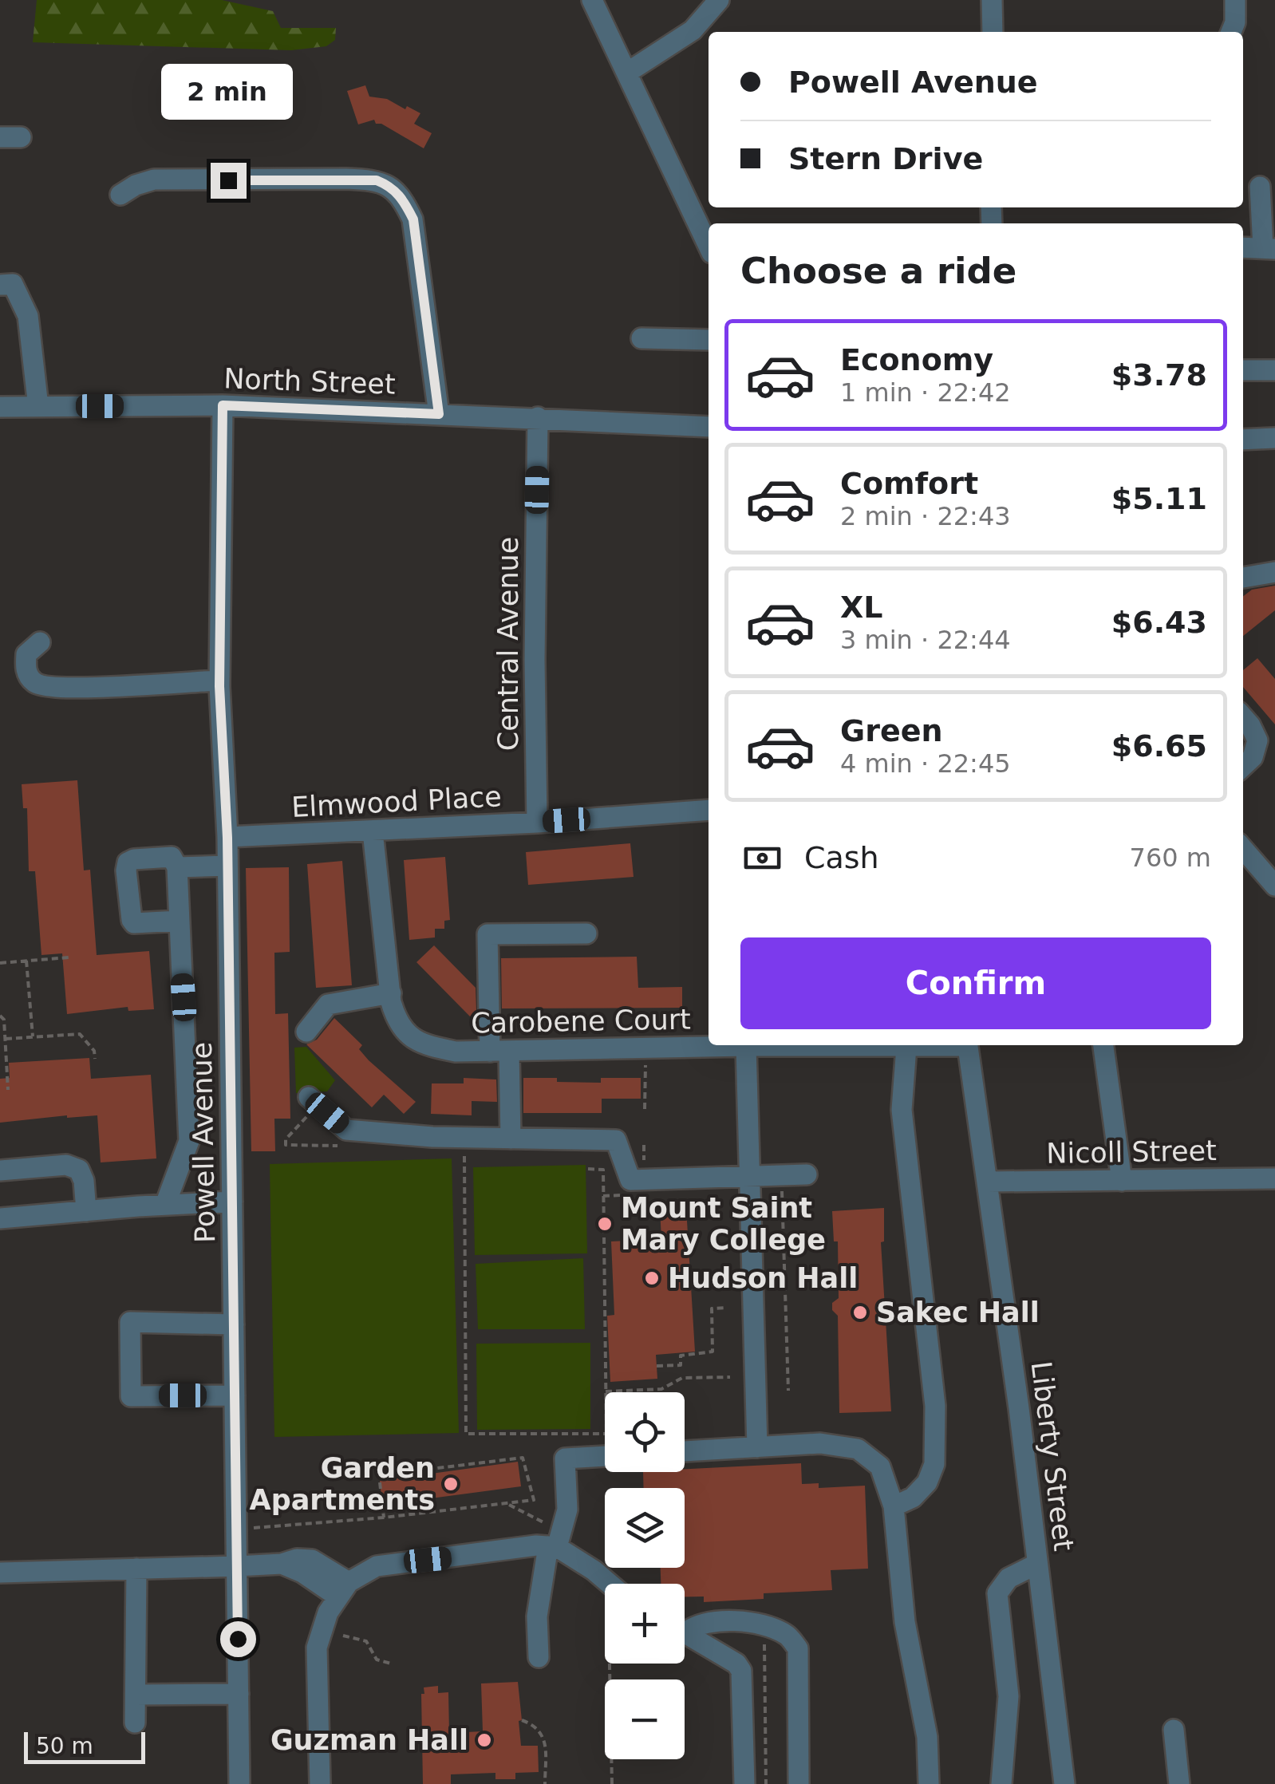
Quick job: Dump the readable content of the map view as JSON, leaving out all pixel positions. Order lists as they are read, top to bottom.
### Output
{
  "streets": {
    "street": [
      "North Street",
      "Central Avenue",
      "Elmwood Place",
      "Carobene Court",
      "Powell Avenue",
      "Nicoll Street",
      "Liberty Street"
    ]
  },
  "crossings": [
    ["North Street", "Central Avenue"],
    ["North Street", "Powell Avenue"],
    ["Central Avenue", "Elmwood Place"],
    ["Elmwood Place", "Carobene Court"],
    ["Elmwood Place", "Powell Avenue"],
    ["Nicoll Street", "Liberty Street"]
  ],
  "places": [
    "Mount Saint Mary College",
    "Hudson Hall",
    "Sakec Hall",
    "Garden Apartments",
    "Guzman Hall"
  ],
  "scale_bar": "50 m",
  "page": {
    "banner": ["Powell Avenue", "Stern Drive"],
    "bubble": "2 min",
    "heading": "Choose a ride",
    "list": [
      {
        "name": "Economy",
        "note": "1 min · 22:42",
        "value": "$3.78"
      },
      {
        "name": "Comfort",
        "note": "2 min · 22:43",
        "value": "$5.11"
      },
      {
        "name": "XL",
        "note": "3 min · 22:44",
        "value": "$6.43"
      },
      {
        "name": "Green",
        "note": "4 min · 22:45",
        "value": "$6.65"
      }
    ],
    "pay": ["Cash", "760 m"],
    "buttons": "Confirm",
    "map_buttons": ["+", "−"],
    "scale": "50 m"
  }
}
